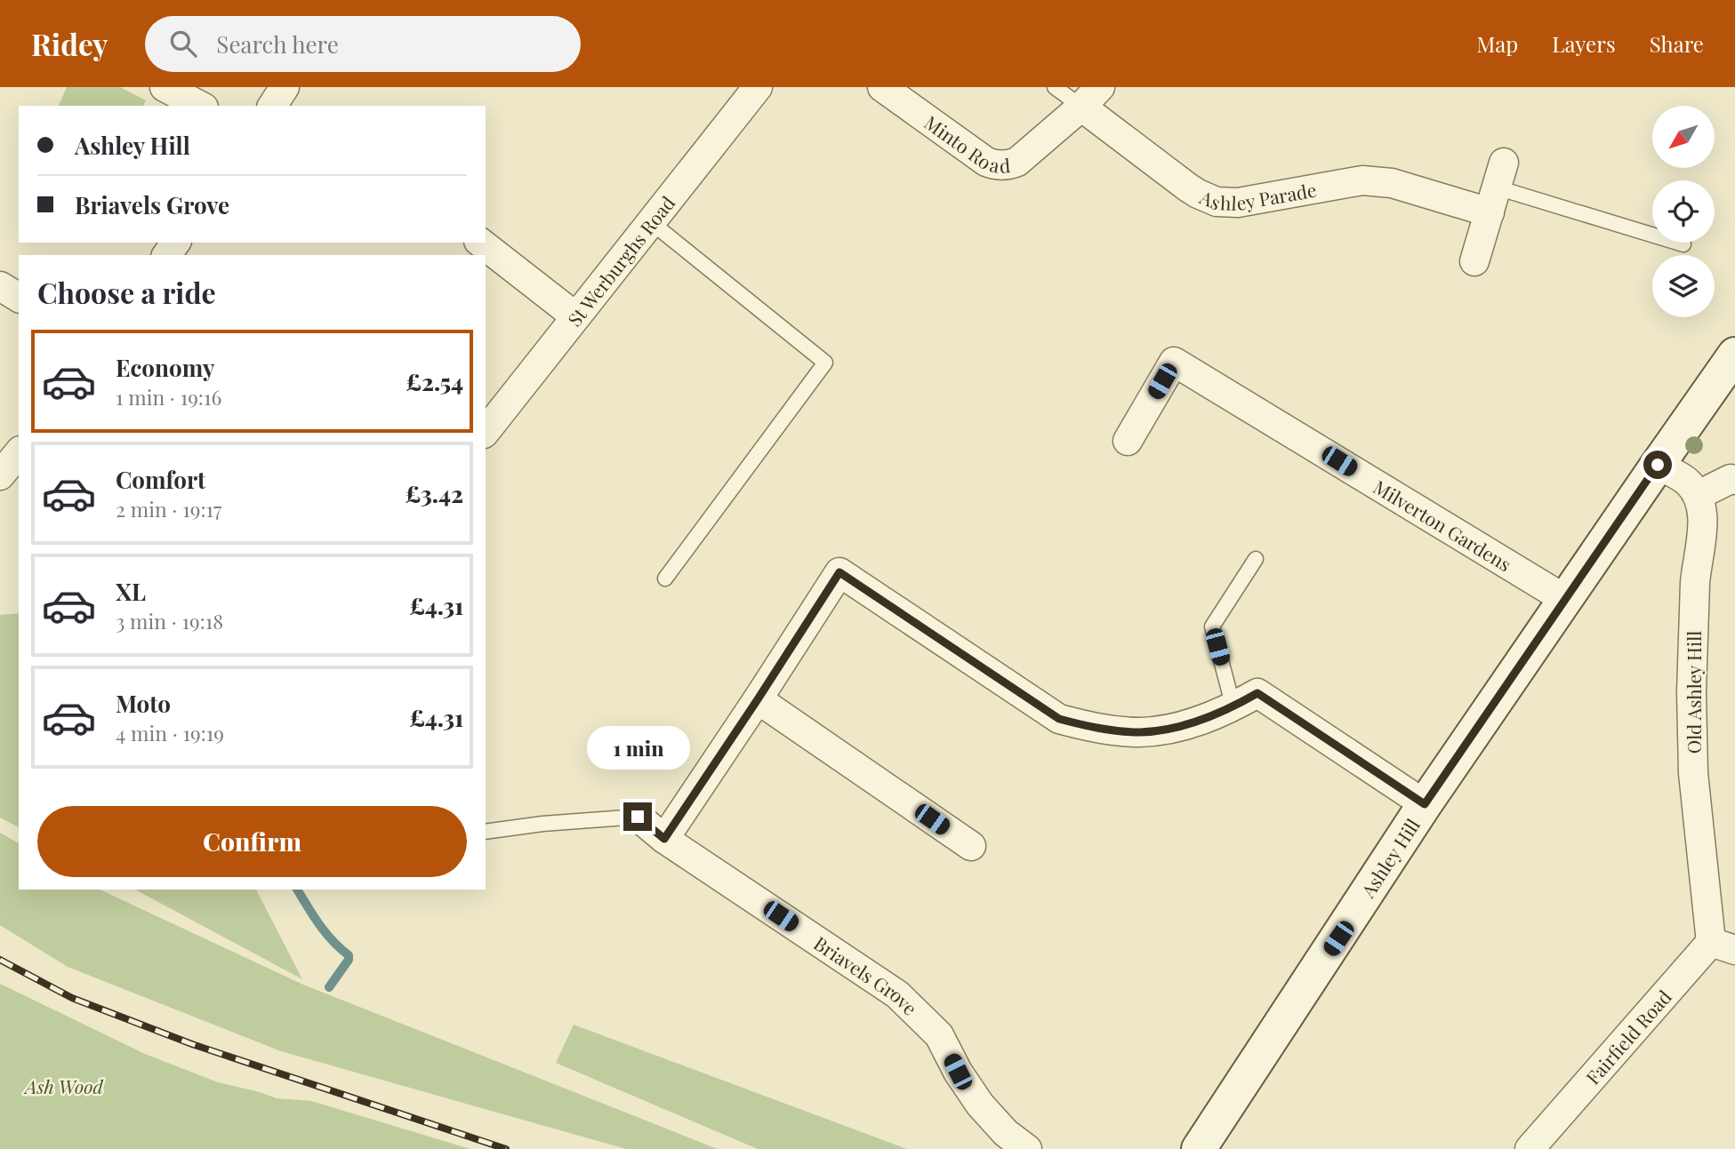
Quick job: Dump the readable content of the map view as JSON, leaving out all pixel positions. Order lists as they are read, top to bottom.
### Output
{
  "streets": {
    "main road": ["Ashley Hill"],
    "street": [
      "Minto Road",
      "Ashley Parade",
      "St Werburghs Road",
      "Milverton Gardens",
      "Old Ashley Hill",
      "Briavels Grove",
      "Fairfield Road"
    ]
  },
  "crossings": [
    ["Minto Road", "Ashley Parade"],
    ["Milverton Gardens", "Ashley Hill"],
    ["Old Ashley Hill", "Fairfield Road"]
  ],
  "parks": ["Ash Wood"],
  "north": "bottom left",
  "page": {
    "header": "Ridey",
    "search": "Search here",
    "nav": ["Map", "Layers", "Share"],
    "banner": ["Ashley Hill", "Briavels Grove"],
    "heading": "Choose a ride",
    "list": [
      {
        "name": "Economy",
        "note": "1 min · 19:16",
        "value": "£2.54"
      },
      {
        "name": "Comfort",
        "note": "2 min · 19:17",
        "value": "£3.42"
      },
      {
        "name": "XL",
        "note": "3 min · 19:18",
        "value": "£4.31"
      },
      {
        "name": "Moto",
        "note": "4 min · 19:19",
        "value": "£4.31"
      }
    ],
    "bubble": "1 min",
    "buttons": "Confirm"
  }
}
